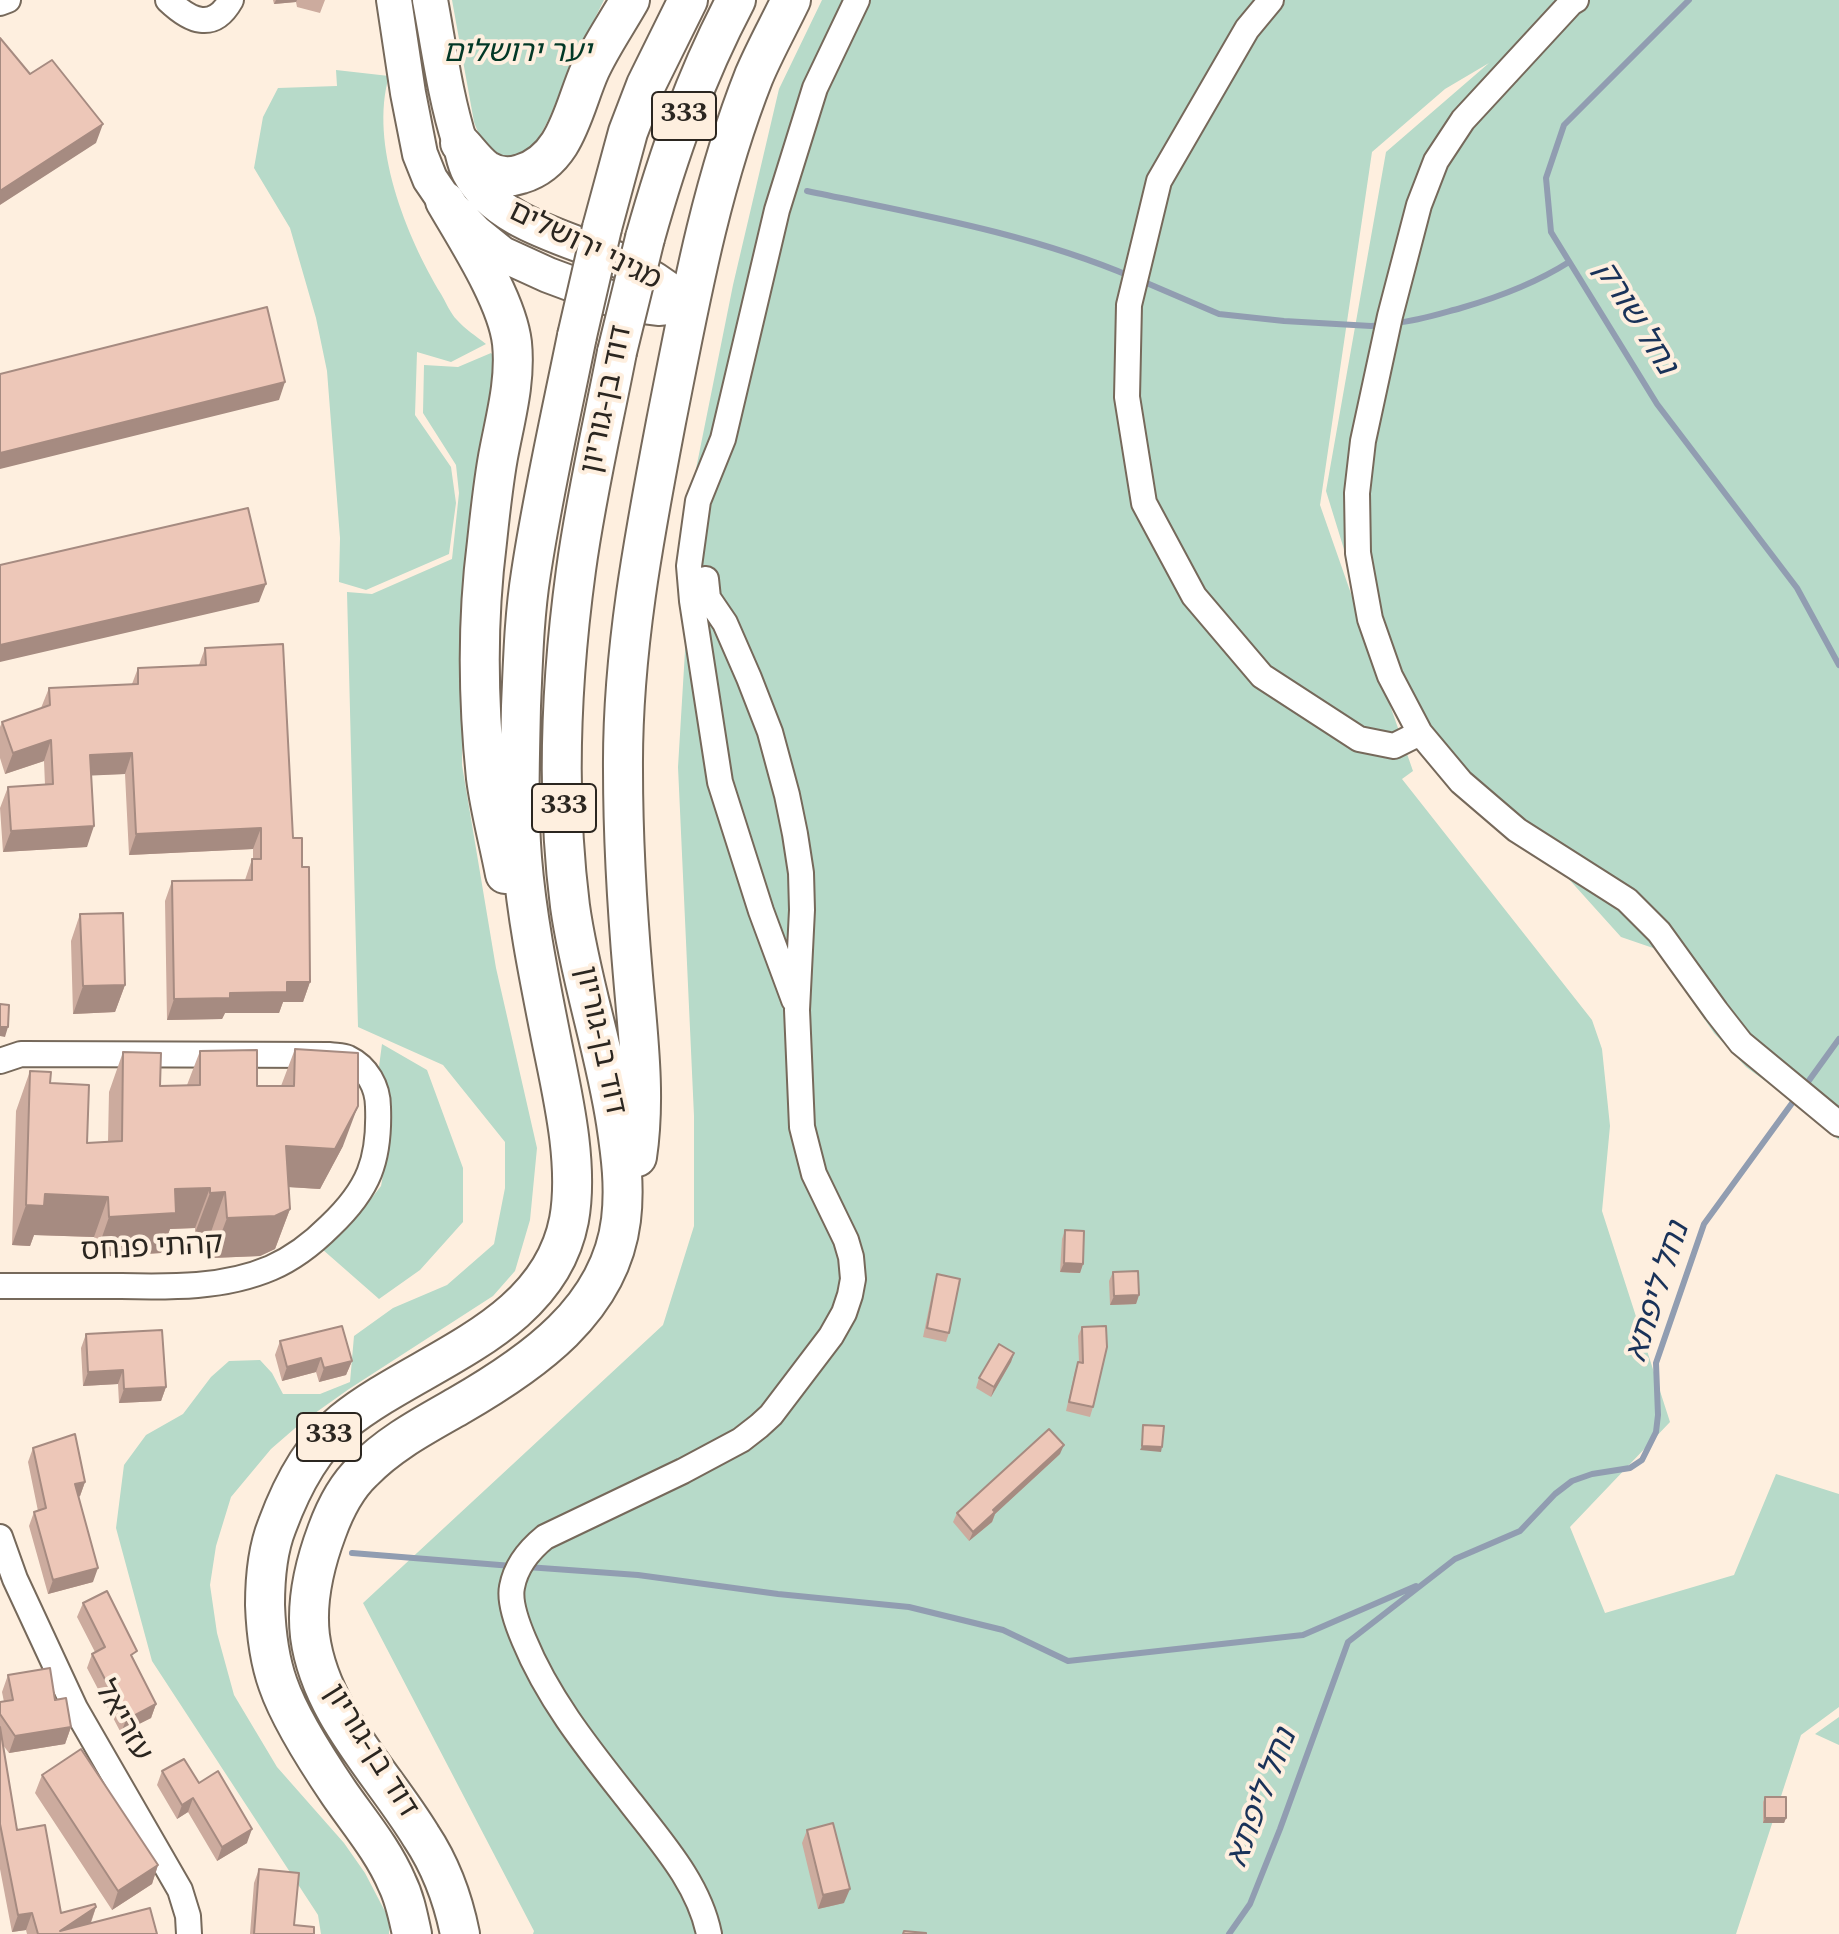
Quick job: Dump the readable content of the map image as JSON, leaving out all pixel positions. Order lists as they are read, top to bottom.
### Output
{
  "streets": {
    "main road": ["333", "דוד בן-גוריון"],
    "street": ["מגיני ירושלים", "קהתי פנחס", "עזריאל"]
  },
  "water": ["נחל שורק", "נחל ליפתא"],
  "parks": ["יער ירושלים"]
}
